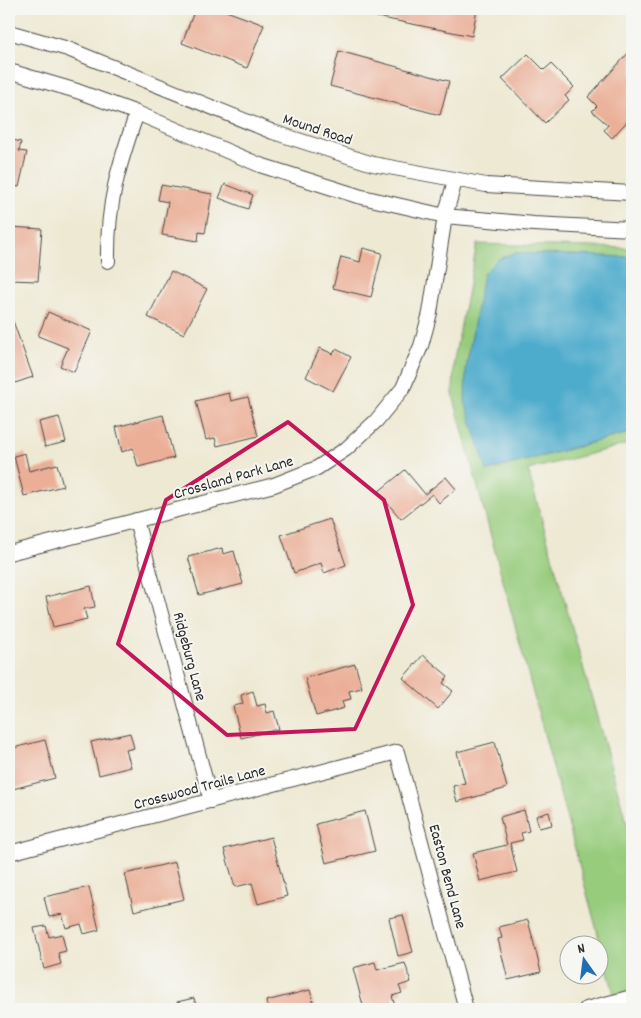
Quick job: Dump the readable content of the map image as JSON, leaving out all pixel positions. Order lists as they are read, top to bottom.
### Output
{
  "streets": {
    "street": [
      "Mound Road",
      "Crossland Park Lane",
      "Ridgeburg Lane",
      "Crosswood Trails Lane",
      "Easton Bend Lane"
    ]
  },
  "crossings": [
    ["Mound Road", "Crossland Park Lane"],
    ["Crossland Park Lane", "Ridgeburg Lane"],
    ["Ridgeburg Lane", "Crosswood Trails Lane"],
    ["Crosswood Trails Lane", "Easton Bend Lane"]
  ],
  "north": "top"
}
